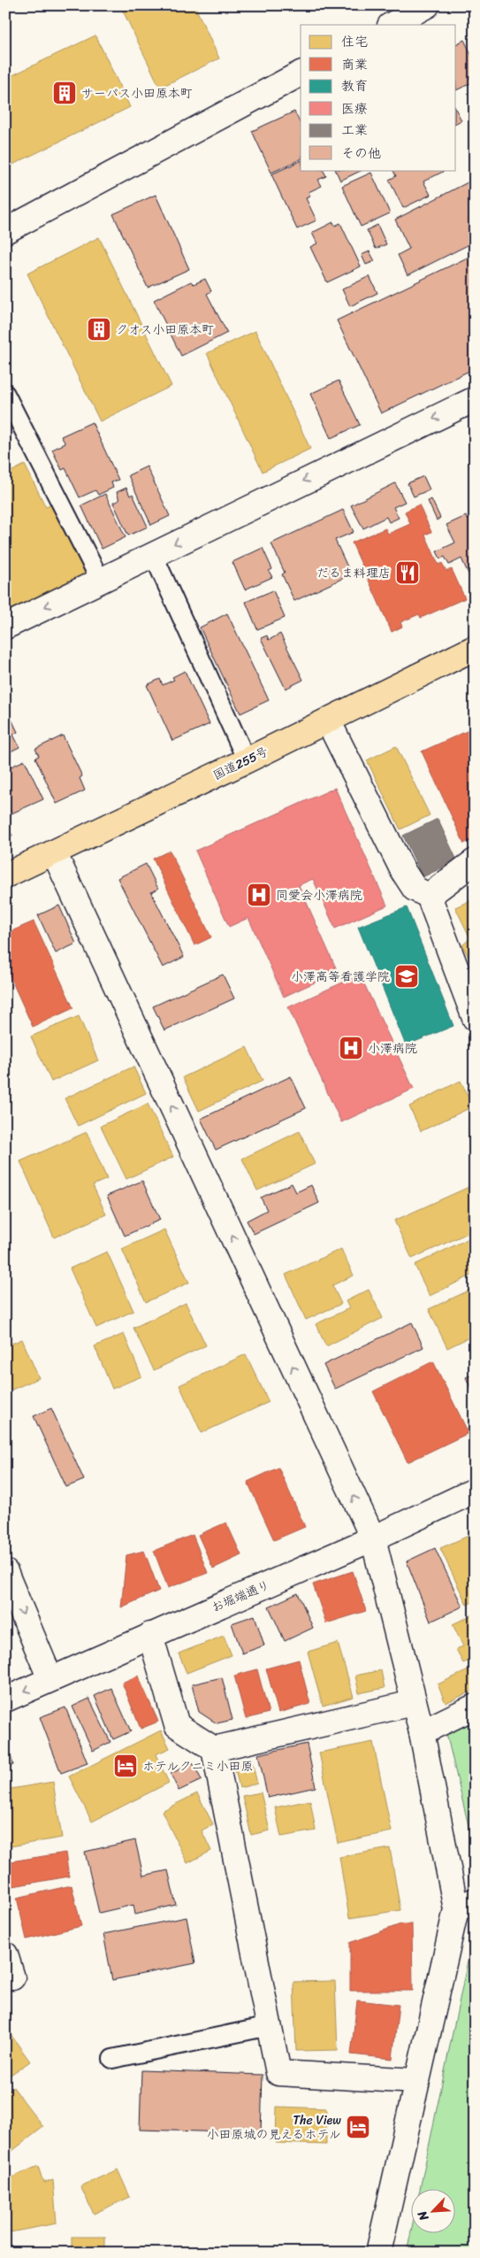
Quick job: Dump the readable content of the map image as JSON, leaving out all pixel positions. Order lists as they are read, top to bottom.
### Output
{
  "streets": {
    "highway": ["国道255号"],
    "street": ["お堀端通り"]
  },
  "places": {
    "building": ["サーパス小田原本町", "クオス小田原本町"],
    "restaurant": ["だるま料理店"],
    "hospital": ["同愛会小澤病院", "小澤病院"],
    "school or university": ["小澤高等看護学院"],
    "hotel": ["ホテルクニミ小田原", "The View 小田原城の見えるホテル"]
  },
  "legend": [
    "住宅",
    "商業",
    "教育",
    "医療",
    "工業",
    "その他"
  ],
  "north": "bottom left"
}
